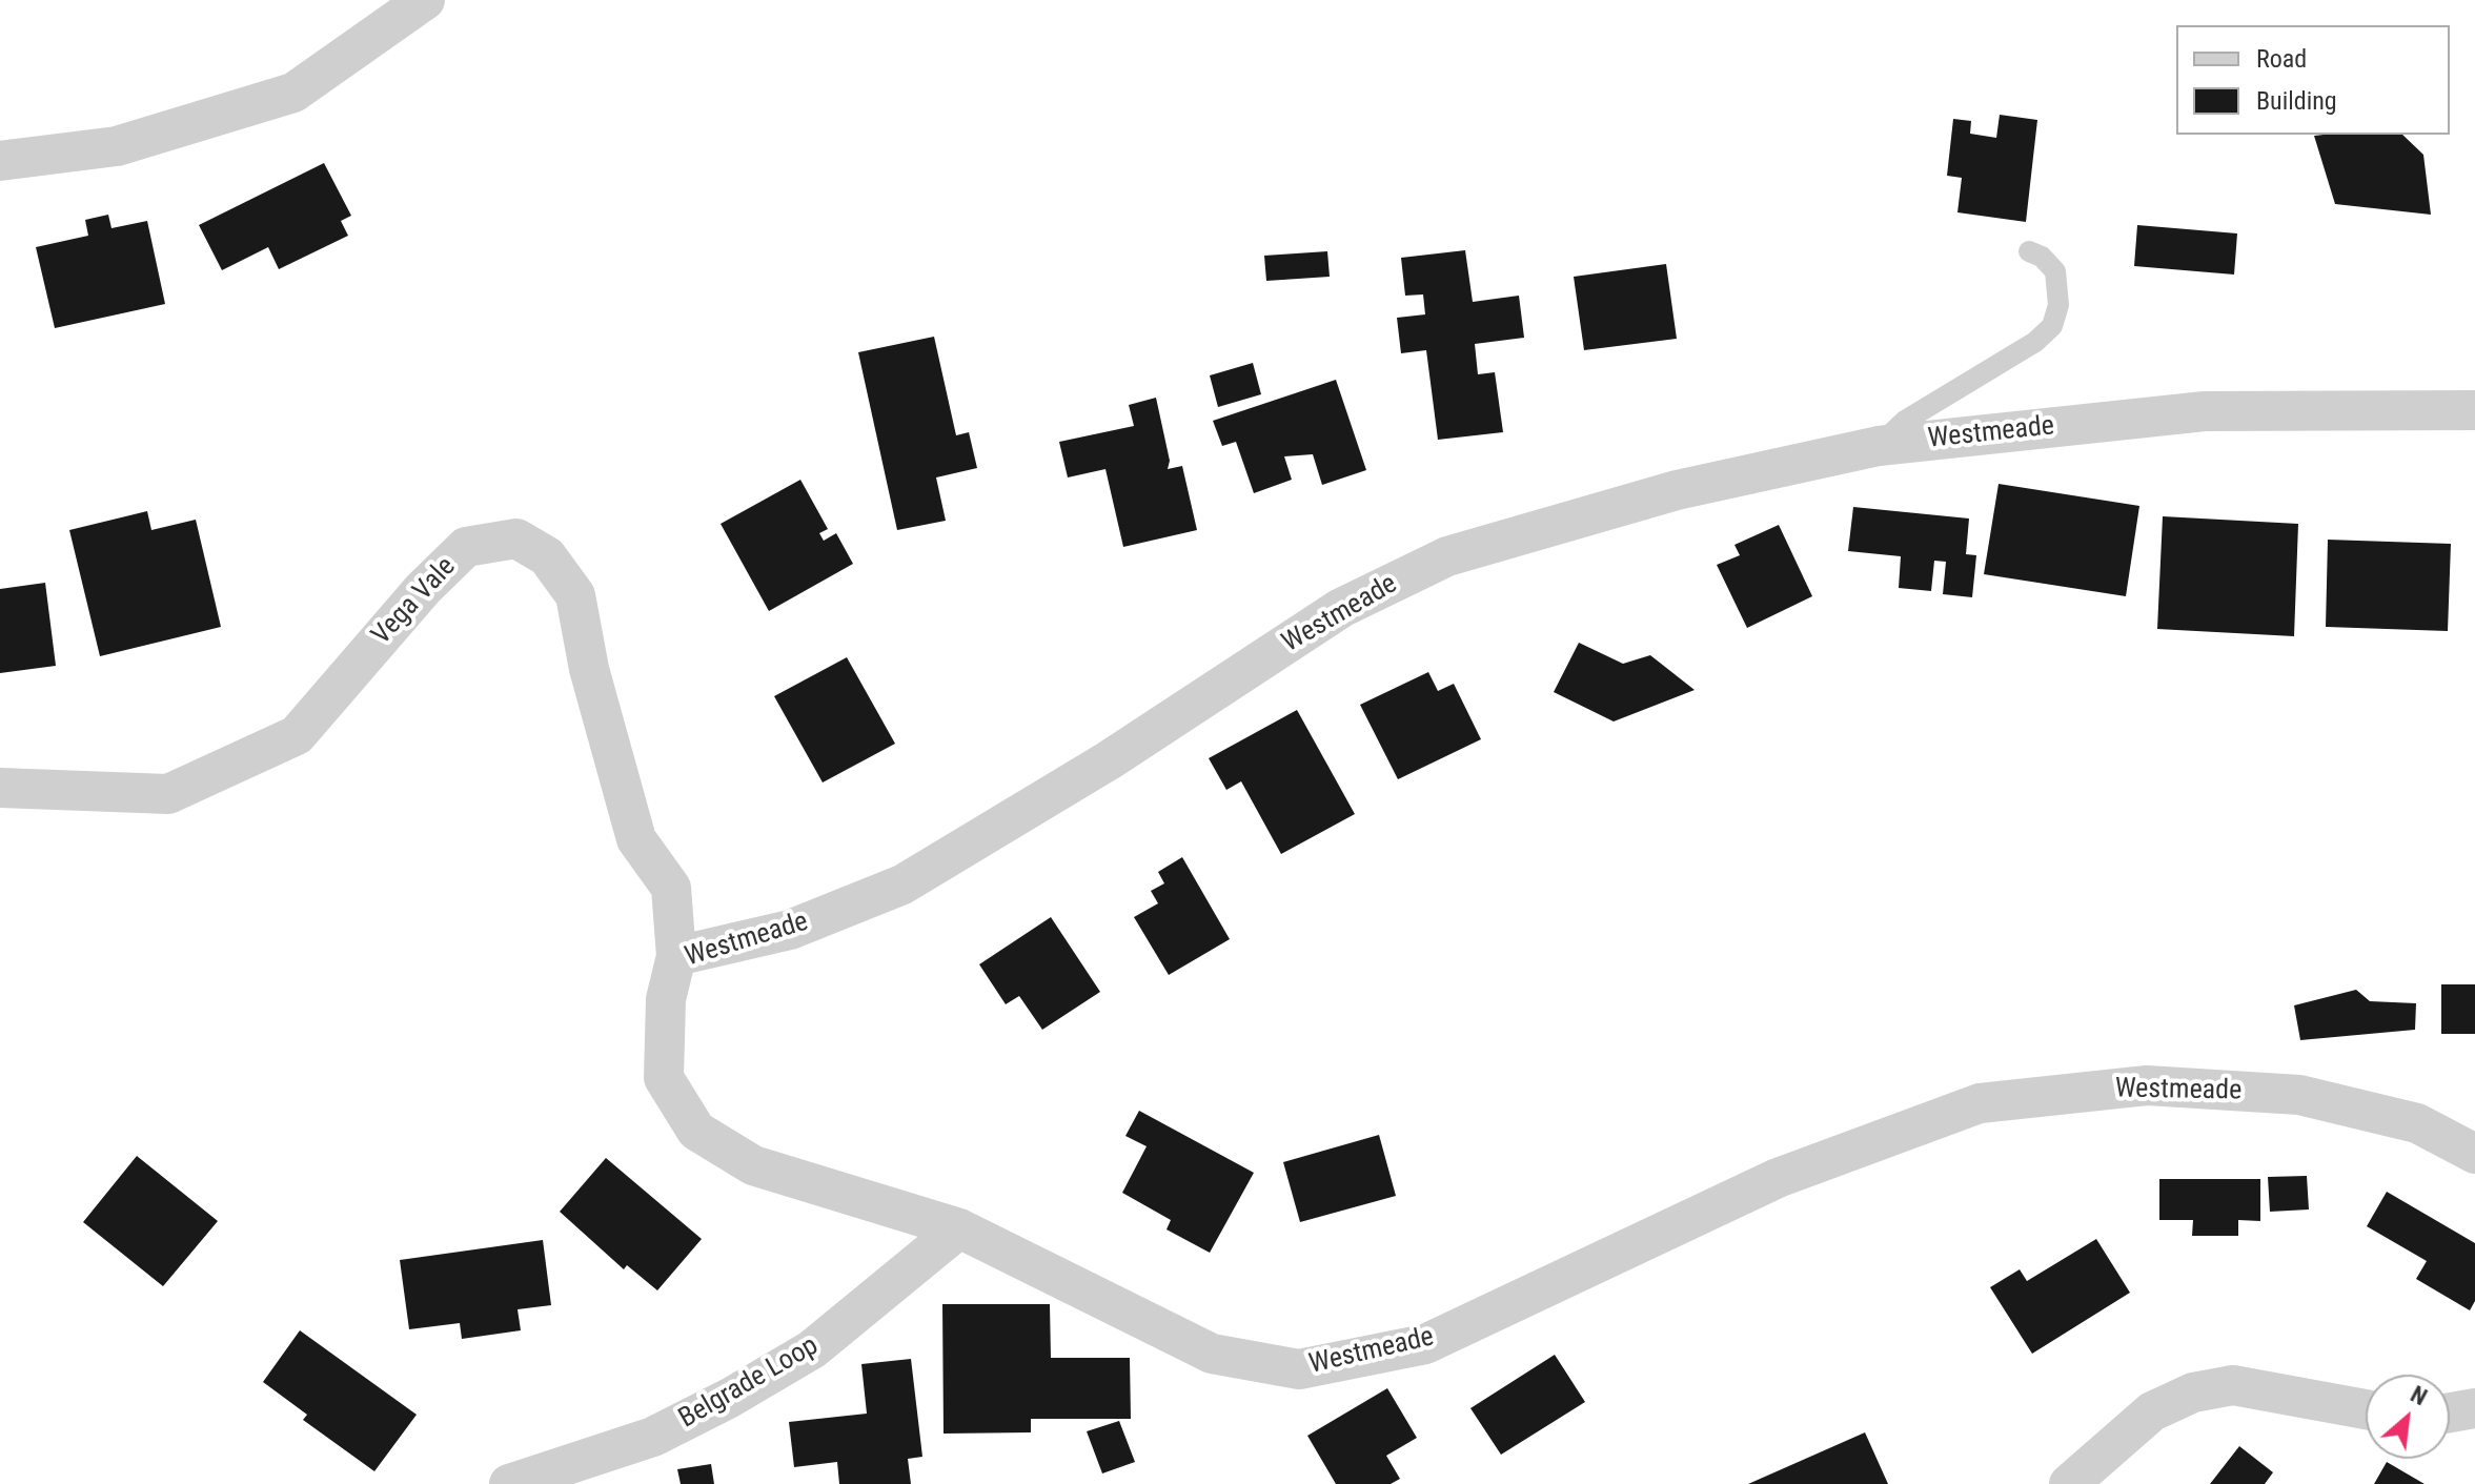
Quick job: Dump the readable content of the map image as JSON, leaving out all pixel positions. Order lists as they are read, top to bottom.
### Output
{
  "streets": {
    "street": ["Westmeade", "Vega Vale", "Belgrade Loop"]
  },
  "crossings": [
    ["Westmeade", "Vega Vale"],
    ["Westmeade", "Belgrade Loop"]
  ],
  "legend": ["Road", "Building"],
  "north": "top right"
}
